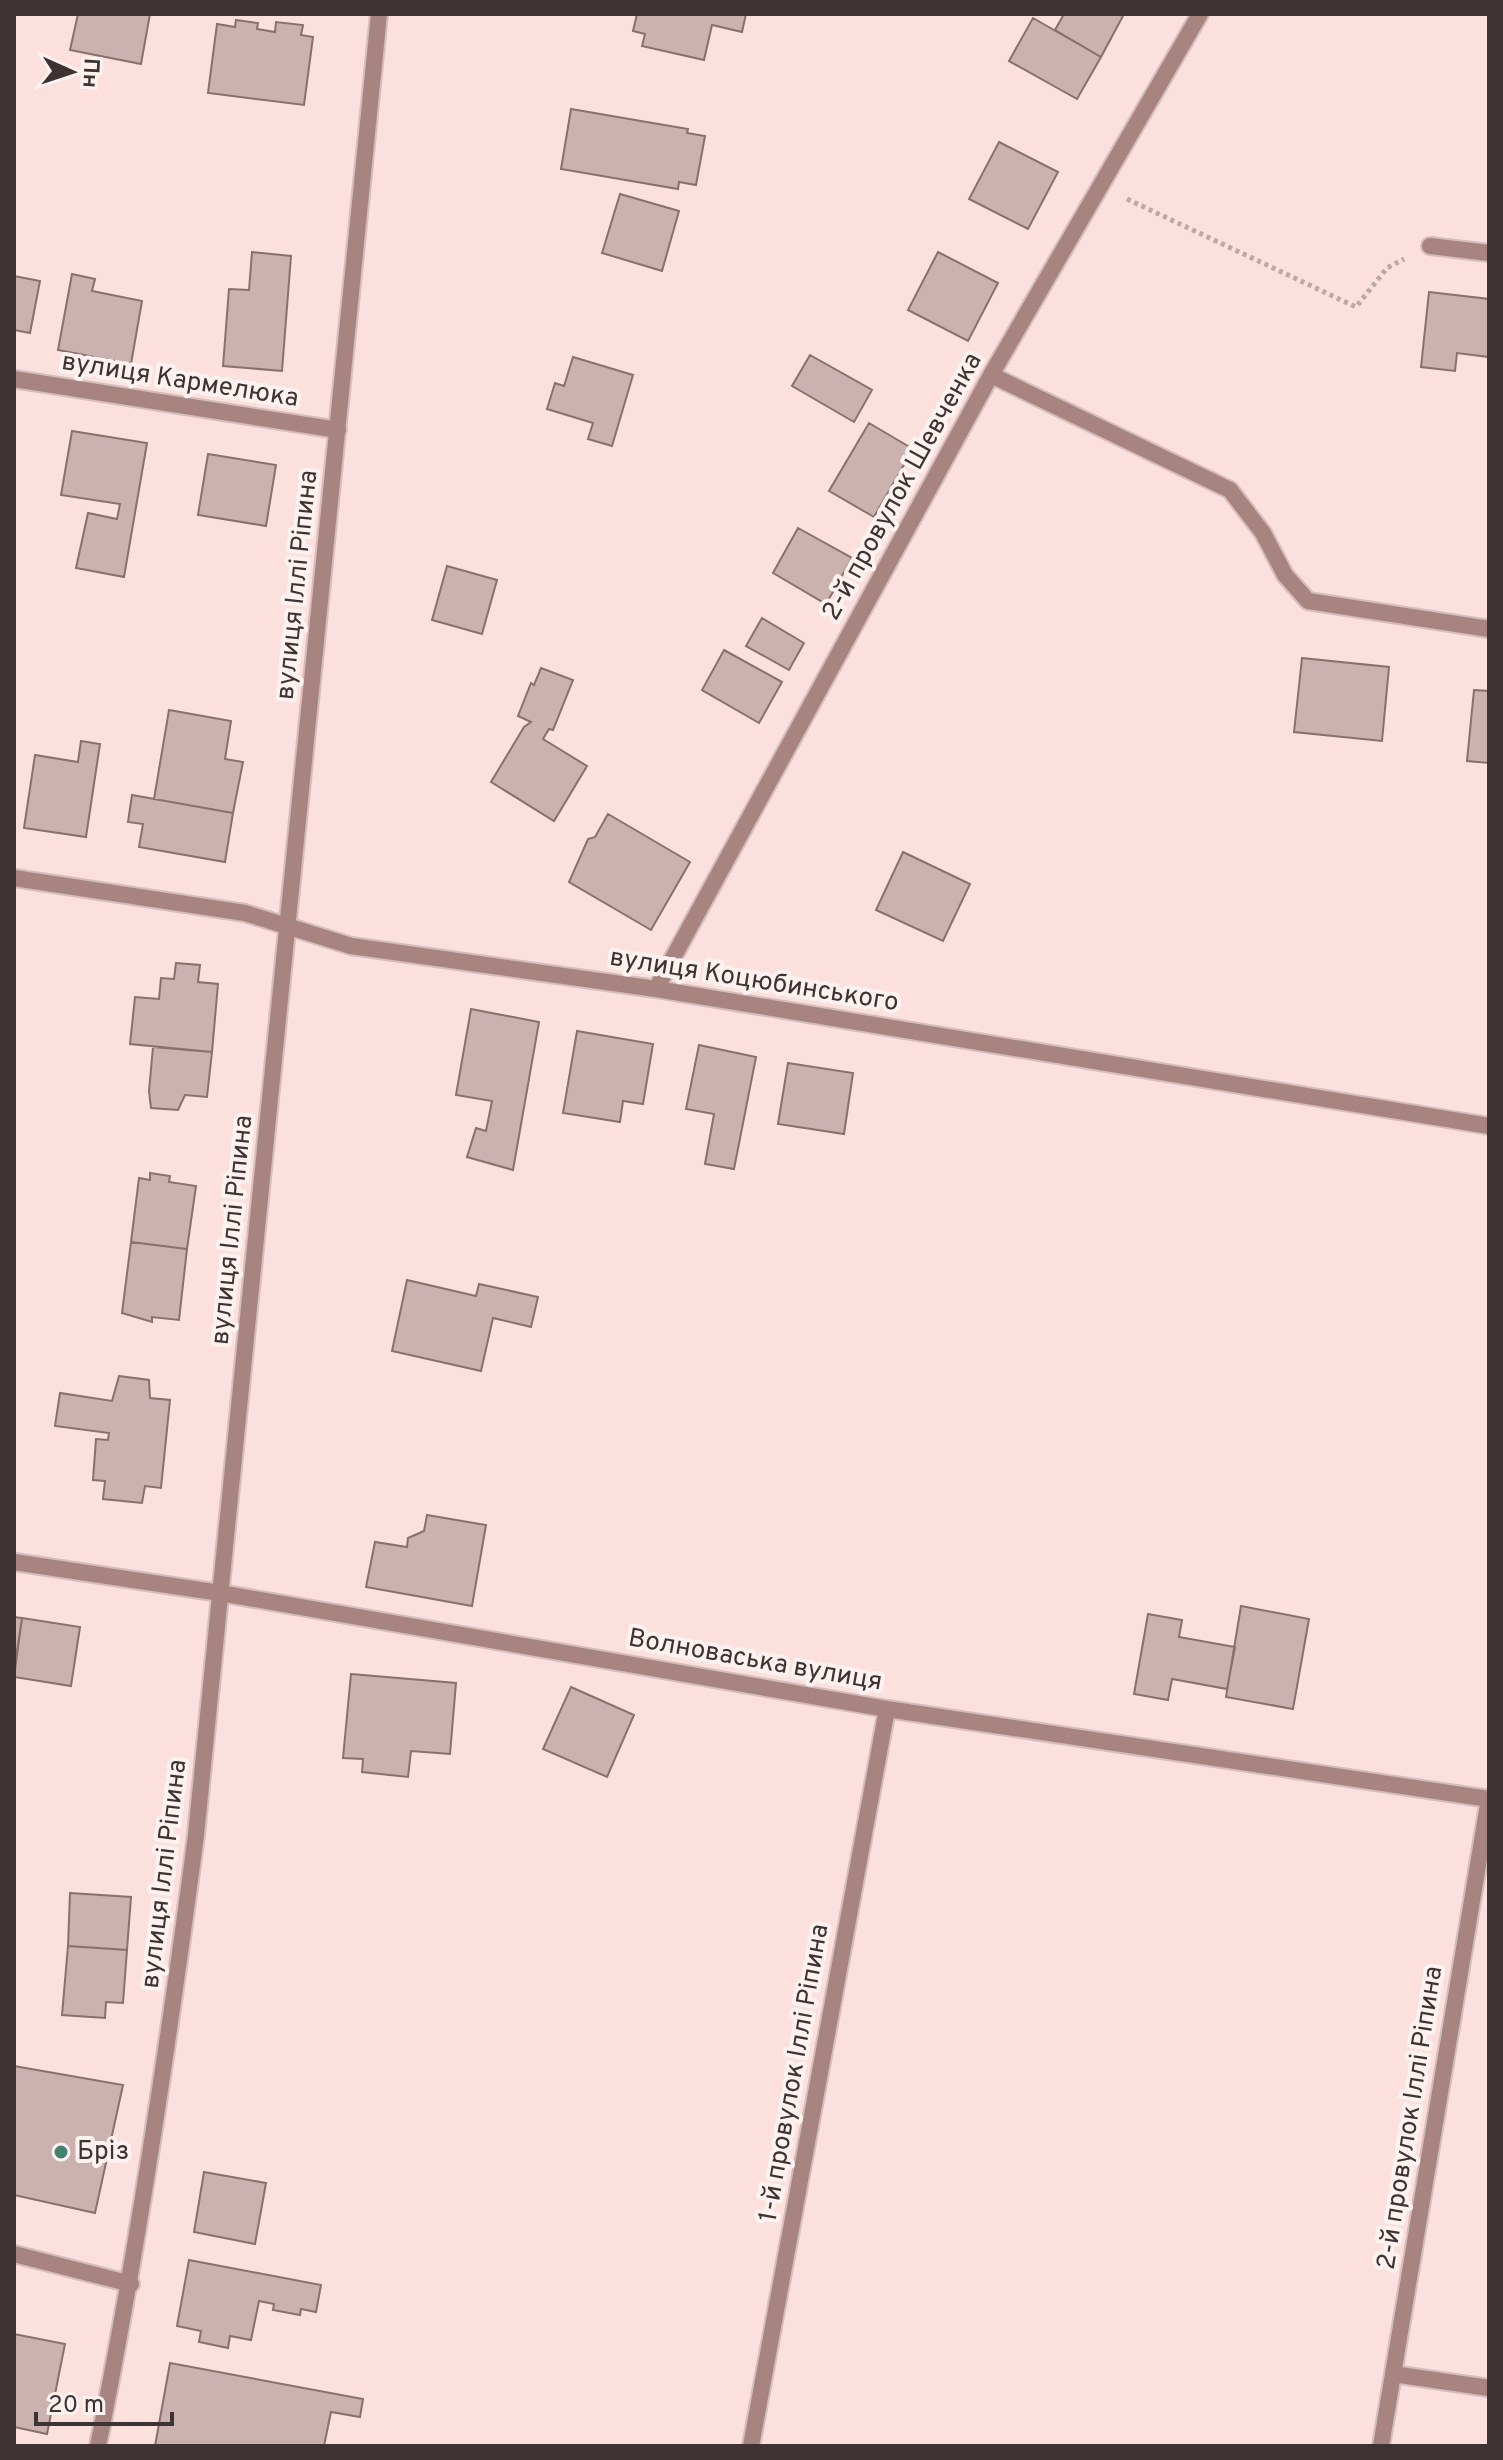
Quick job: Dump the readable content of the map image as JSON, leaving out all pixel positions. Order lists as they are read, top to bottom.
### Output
{
  "streets": {
    "street": [
      "вулиця Кармелюка",
      "2-й провулок Шевченка",
      "вулиця Іллі Ріпина",
      "вулиця Коцюбинського",
      "Волноваська вулиця",
      "1-й провулок Іллі Ріпина",
      "2-й провулок Іллі Ріпина"
    ]
  },
  "crossings": [
    ["вулиця Кармелюка", "вулиця Іллі Ріпина"],
    ["2-й провулок Шевченка", "вулиця Коцюбинського"],
    ["вулиця Іллі Ріпина", "вулиця Коцюбинського"],
    ["вулиця Іллі Ріпина", "Волноваська вулиця"],
    ["Волноваська вулиця", "1-й провулок Іллі Ріпина"],
    ["Волноваська вулиця", "2-й провулок Іллі Ріпина"]
  ],
  "places": ["Бріз"],
  "scale_bar": "20 m",
  "north": "right"
}
